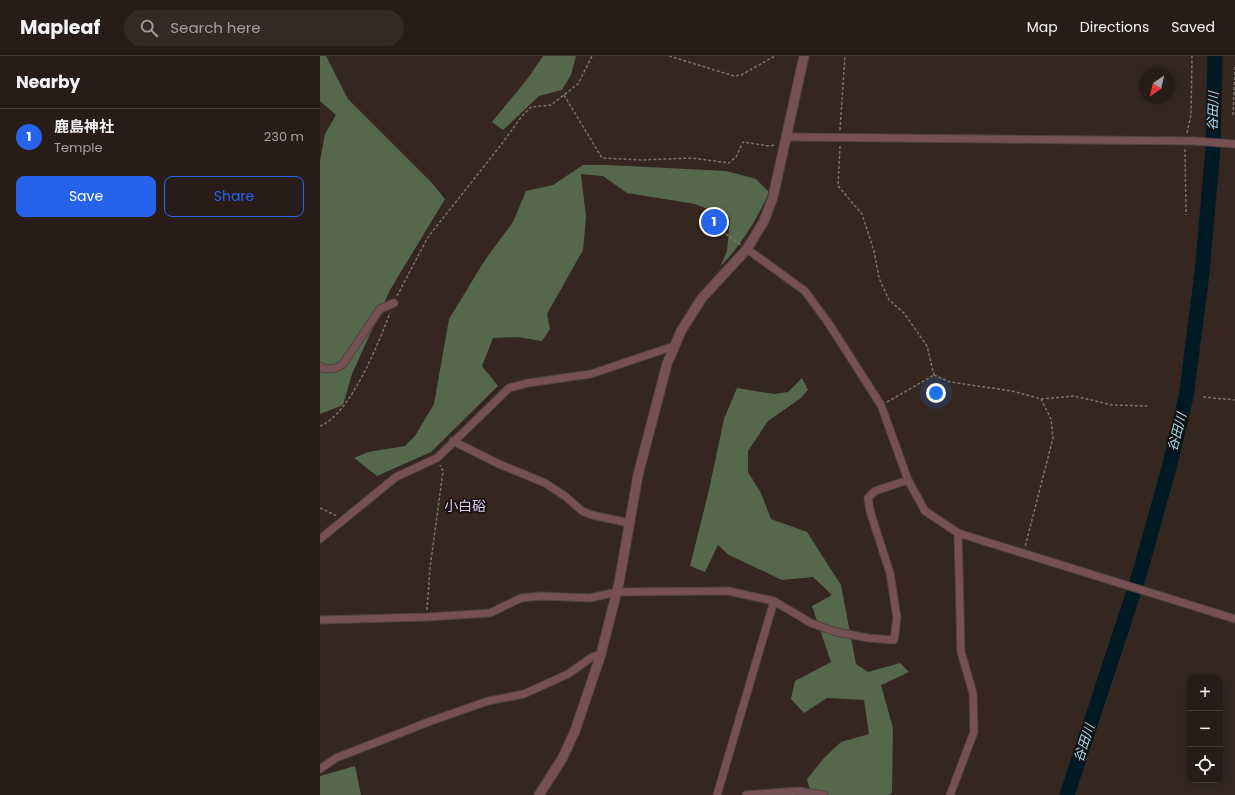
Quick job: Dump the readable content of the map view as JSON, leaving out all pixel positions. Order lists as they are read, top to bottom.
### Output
{
  "districts": ["小白硲"],
  "water": ["谷田川"],
  "north": "bottom left",
  "page": {
    "header": "Mapleaf",
    "search": "Search here",
    "nav": ["Map", "Directions", "Saved"],
    "heading": "Nearby",
    "list": [
      {
        "mark": "1",
        "name": "鹿島神社",
        "note": "Temple",
        "value": "230 m"
      }
    ],
    "buttons": ["Save", "Share"],
    "pins": "1",
    "map_buttons": ["+", "−"]
  }
}
